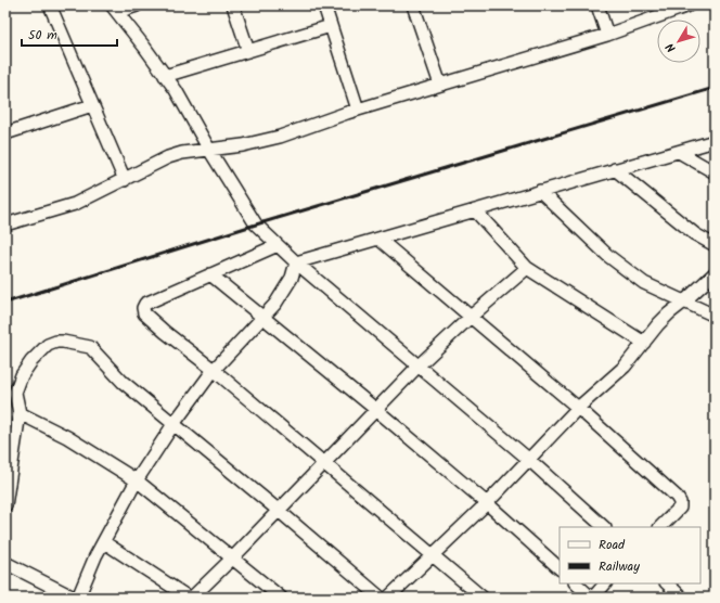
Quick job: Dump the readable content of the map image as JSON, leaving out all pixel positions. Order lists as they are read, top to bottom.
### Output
{
  "legend": ["Road", "Railway"],
  "scale_bar": "50 m",
  "north": "bottom left"
}
